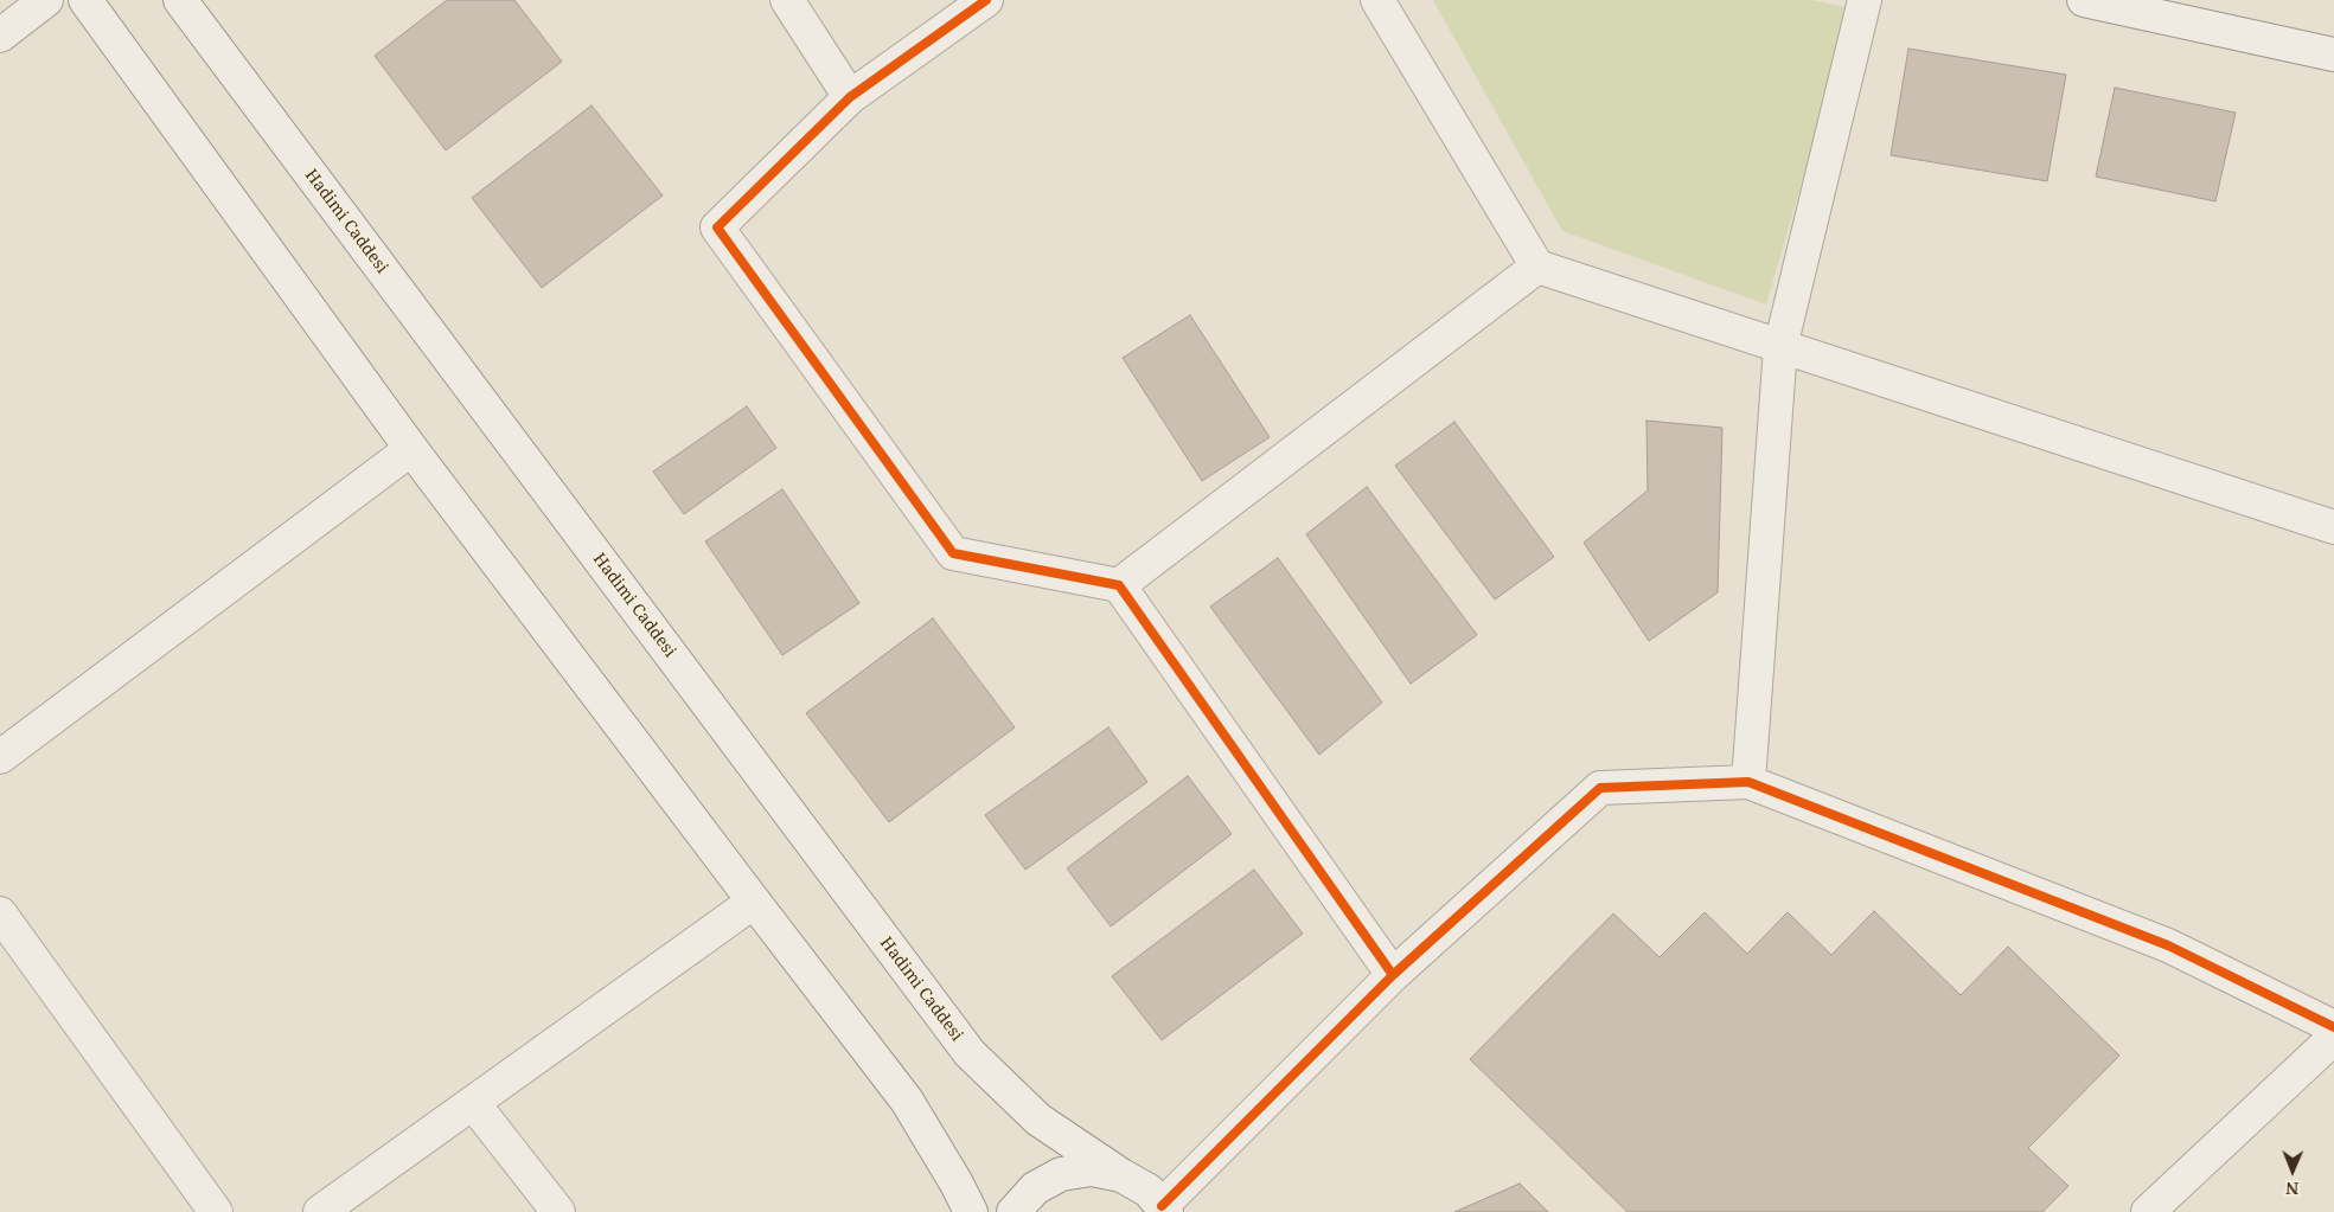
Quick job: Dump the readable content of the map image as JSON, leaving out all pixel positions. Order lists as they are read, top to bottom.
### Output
{
  "streets": {
    "street": ["Hadimi Caddesi"]
  },
  "north": "bottom"
}
